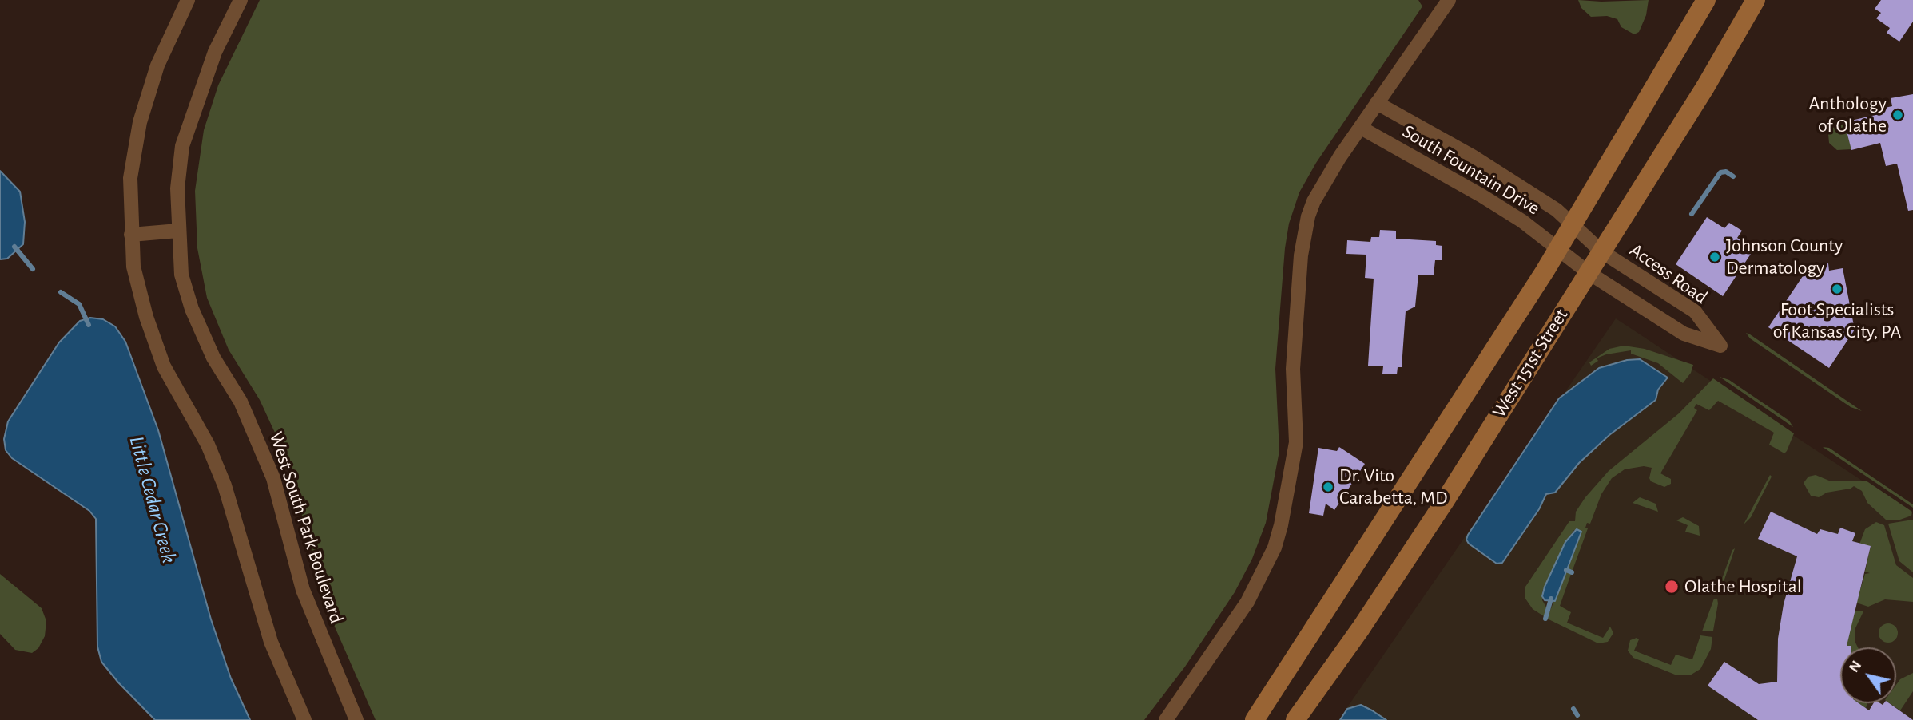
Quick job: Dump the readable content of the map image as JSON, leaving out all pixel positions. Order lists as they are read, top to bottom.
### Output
{
  "streets": {
    "main road": ["West 151st Street"],
    "street": ["South Fountain Drive", "Access Road", "West South Park Boulevard"]
  },
  "crossings": [
    ["South Fountain Drive", "Access Road"],
    ["South Fountain Drive", "West 151st Street"],
    ["Access Road", "West 151st Street"]
  ],
  "water": ["Little Cedar Creek"],
  "places": [
    "Anthology of Olathe",
    "Johnson County Dermatology",
    "Foot Specialists of Kansas City, PA",
    "Dr. Vito Carabetta, MD",
    "Olathe Hospital"
  ],
  "north": "top left"
}
